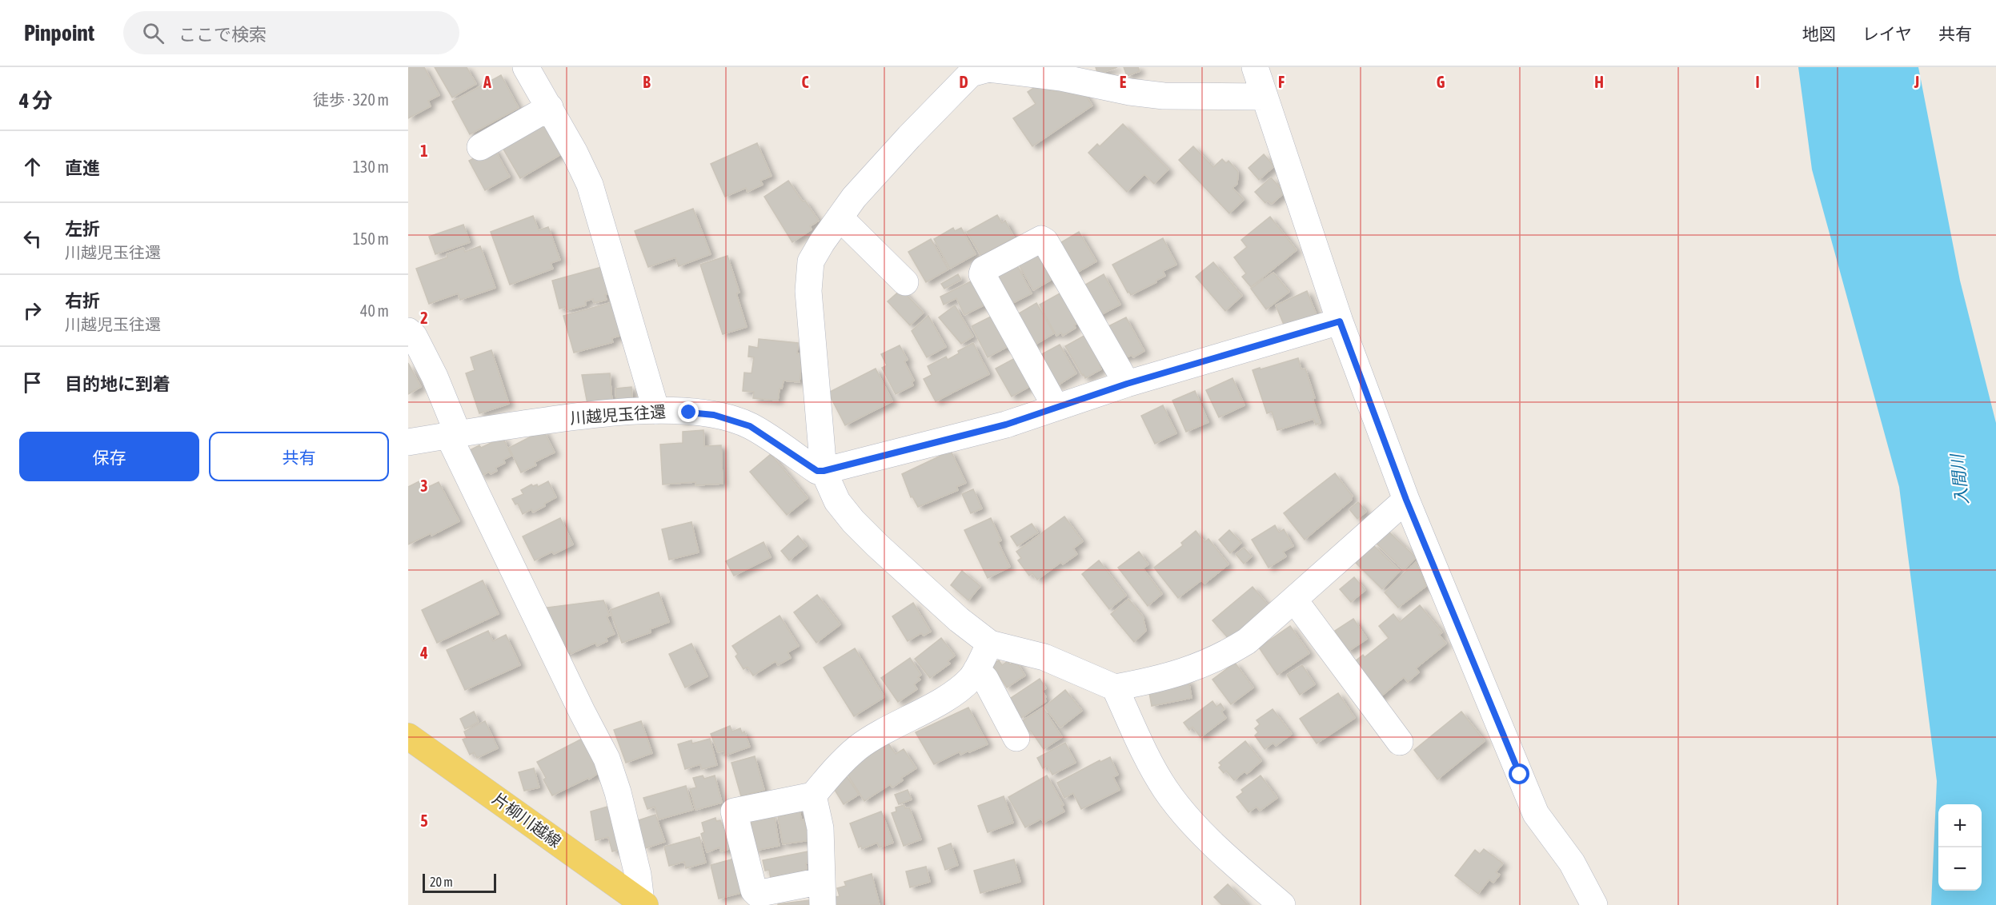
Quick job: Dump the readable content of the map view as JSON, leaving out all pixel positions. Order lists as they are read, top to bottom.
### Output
{
  "streets": {
    "main road": ["片柳川越線"],
    "street": ["川越児玉往還"]
  },
  "water": ["入間川"],
  "scale_bar": "20 m",
  "page": {
    "header": "Pinpoint",
    "search": "ここで検索",
    "nav": ["地図", "レイヤ", "共有"],
    "heading": ["4 分", "徒歩 · 320 m"],
    "list": [
      ["直進", "130 m"],
      ["左折", "川越児玉往還", "150 m"],
      ["右折", "川越児玉往還", "40 m"],
      "目的地に到着"
    ],
    "buttons": ["保存", "共有"],
    "map_buttons": ["+", "−"],
    "scale": "20 m"
  },
  "grid": {
    "columns": [
      "A",
      "B",
      "C",
      "D",
      "E",
      "F",
      "G",
      "H",
      "I",
      "J"
    ],
    "rows": [
      "1",
      "2",
      "3",
      "4",
      "5"
    ]
  }
}
